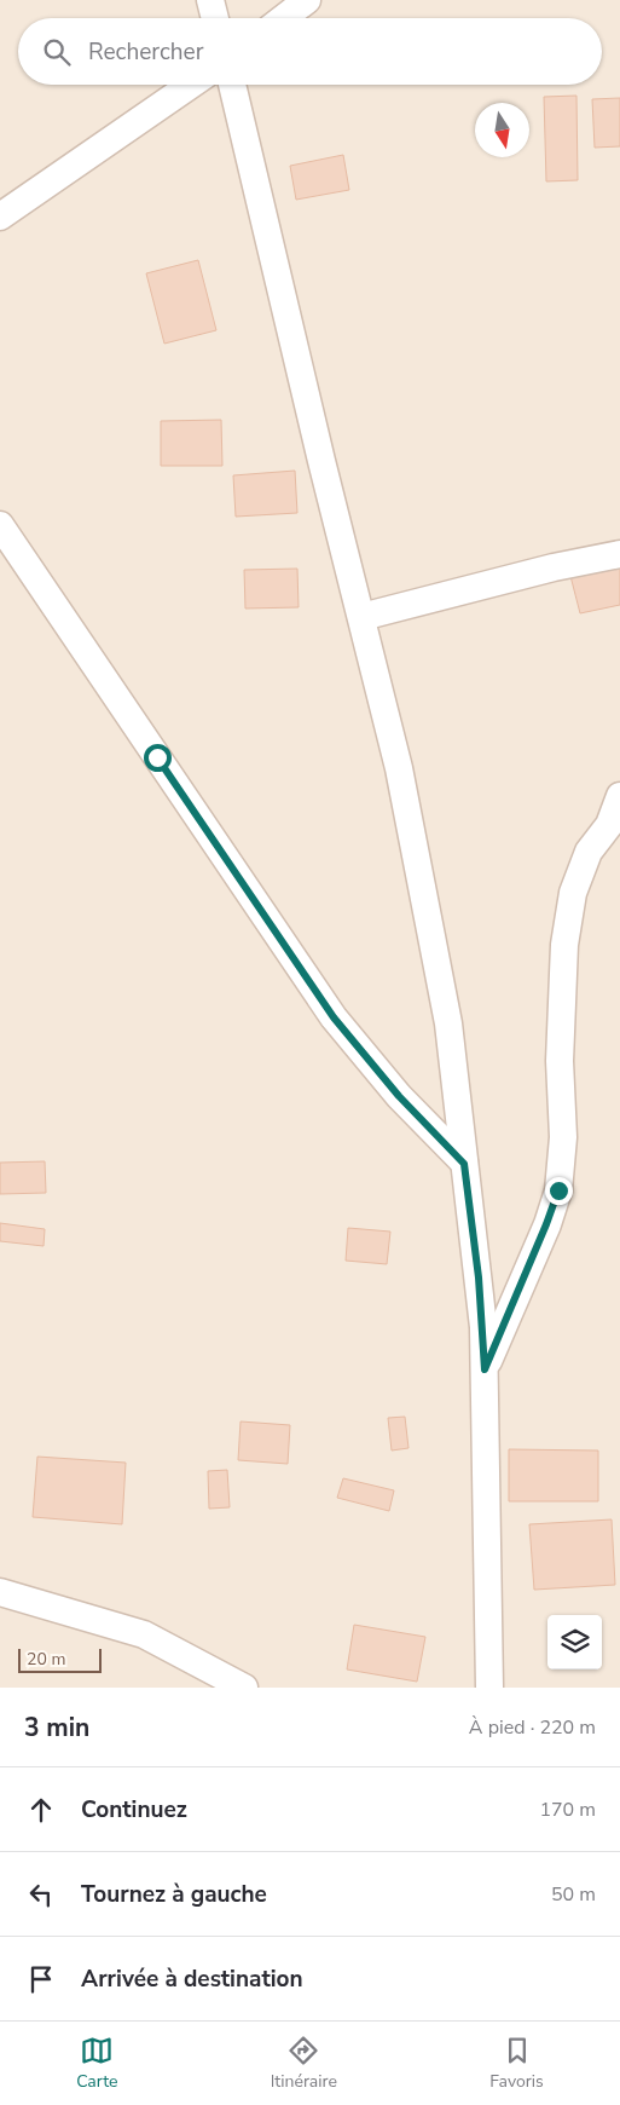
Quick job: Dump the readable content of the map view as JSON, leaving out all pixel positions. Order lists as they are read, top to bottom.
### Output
{
  "scale_bar": "20 m",
  "north": "bottom",
  "page": {
    "search": "Rechercher",
    "scale": "20 m",
    "heading": ["3 min", "À pied · 220 m"],
    "list": [
      ["Continuez", "170 m"],
      ["Tournez à gauche", "50 m"],
      "Arrivée à destination"
    ],
    "nav": ["Carte", "Itinéraire", "Favoris"]
  }
}
